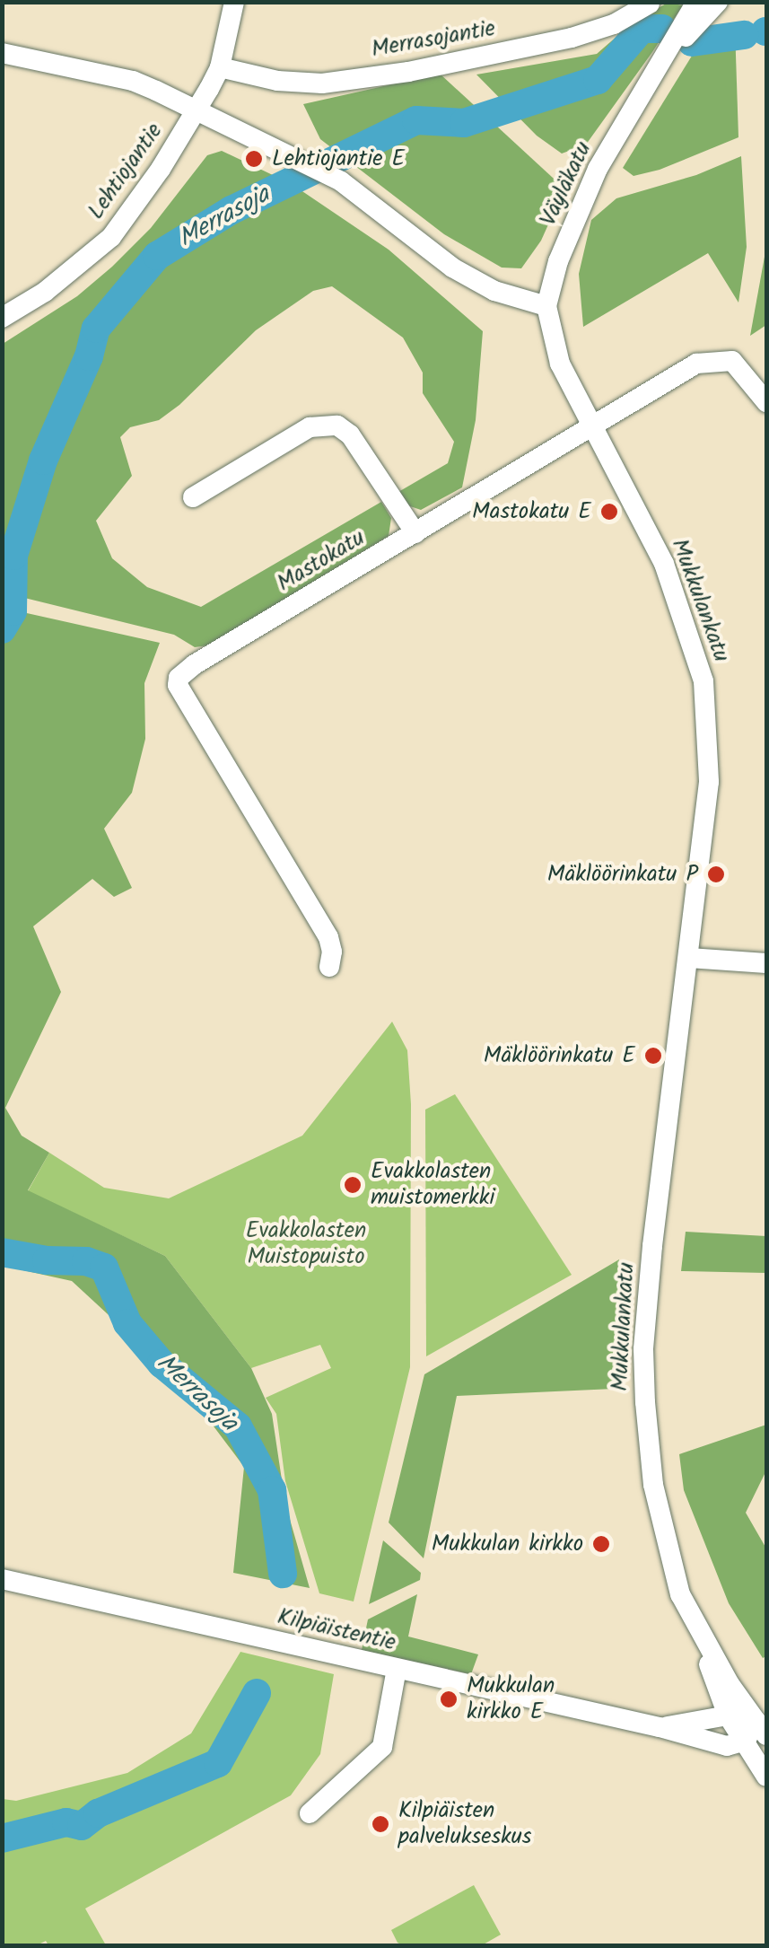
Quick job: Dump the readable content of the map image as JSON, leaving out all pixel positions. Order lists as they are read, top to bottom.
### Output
{
  "streets": {
    "street": [
      "Merrasojantie",
      "Lehtiojantie",
      "Väyläkatu",
      "Mastokatu",
      "Mukkulankatu",
      "Kilpiäistentie"
    ]
  },
  "crossings": [
    ["Merrasojantie", "Lehtiojantie"],
    ["Väyläkatu", "Mukkulankatu"],
    ["Mastokatu", "Mukkulankatu"],
    ["Mukkulankatu", "Kilpiäistentie"]
  ],
  "water": ["Merrasoja"],
  "parks": ["Evakkolasten Muistopuisto"],
  "places": [
    "Lehtiojantie E",
    "Mastokatu E",
    "Mäklöörinkatu P",
    "Mäklöörinkatu E",
    "Evakkolasten muistomerkki",
    "Mukkulan kirkko",
    "Mukkulan kirkko E",
    "Kilpiäisten palvelukseskus"
  ]
}
